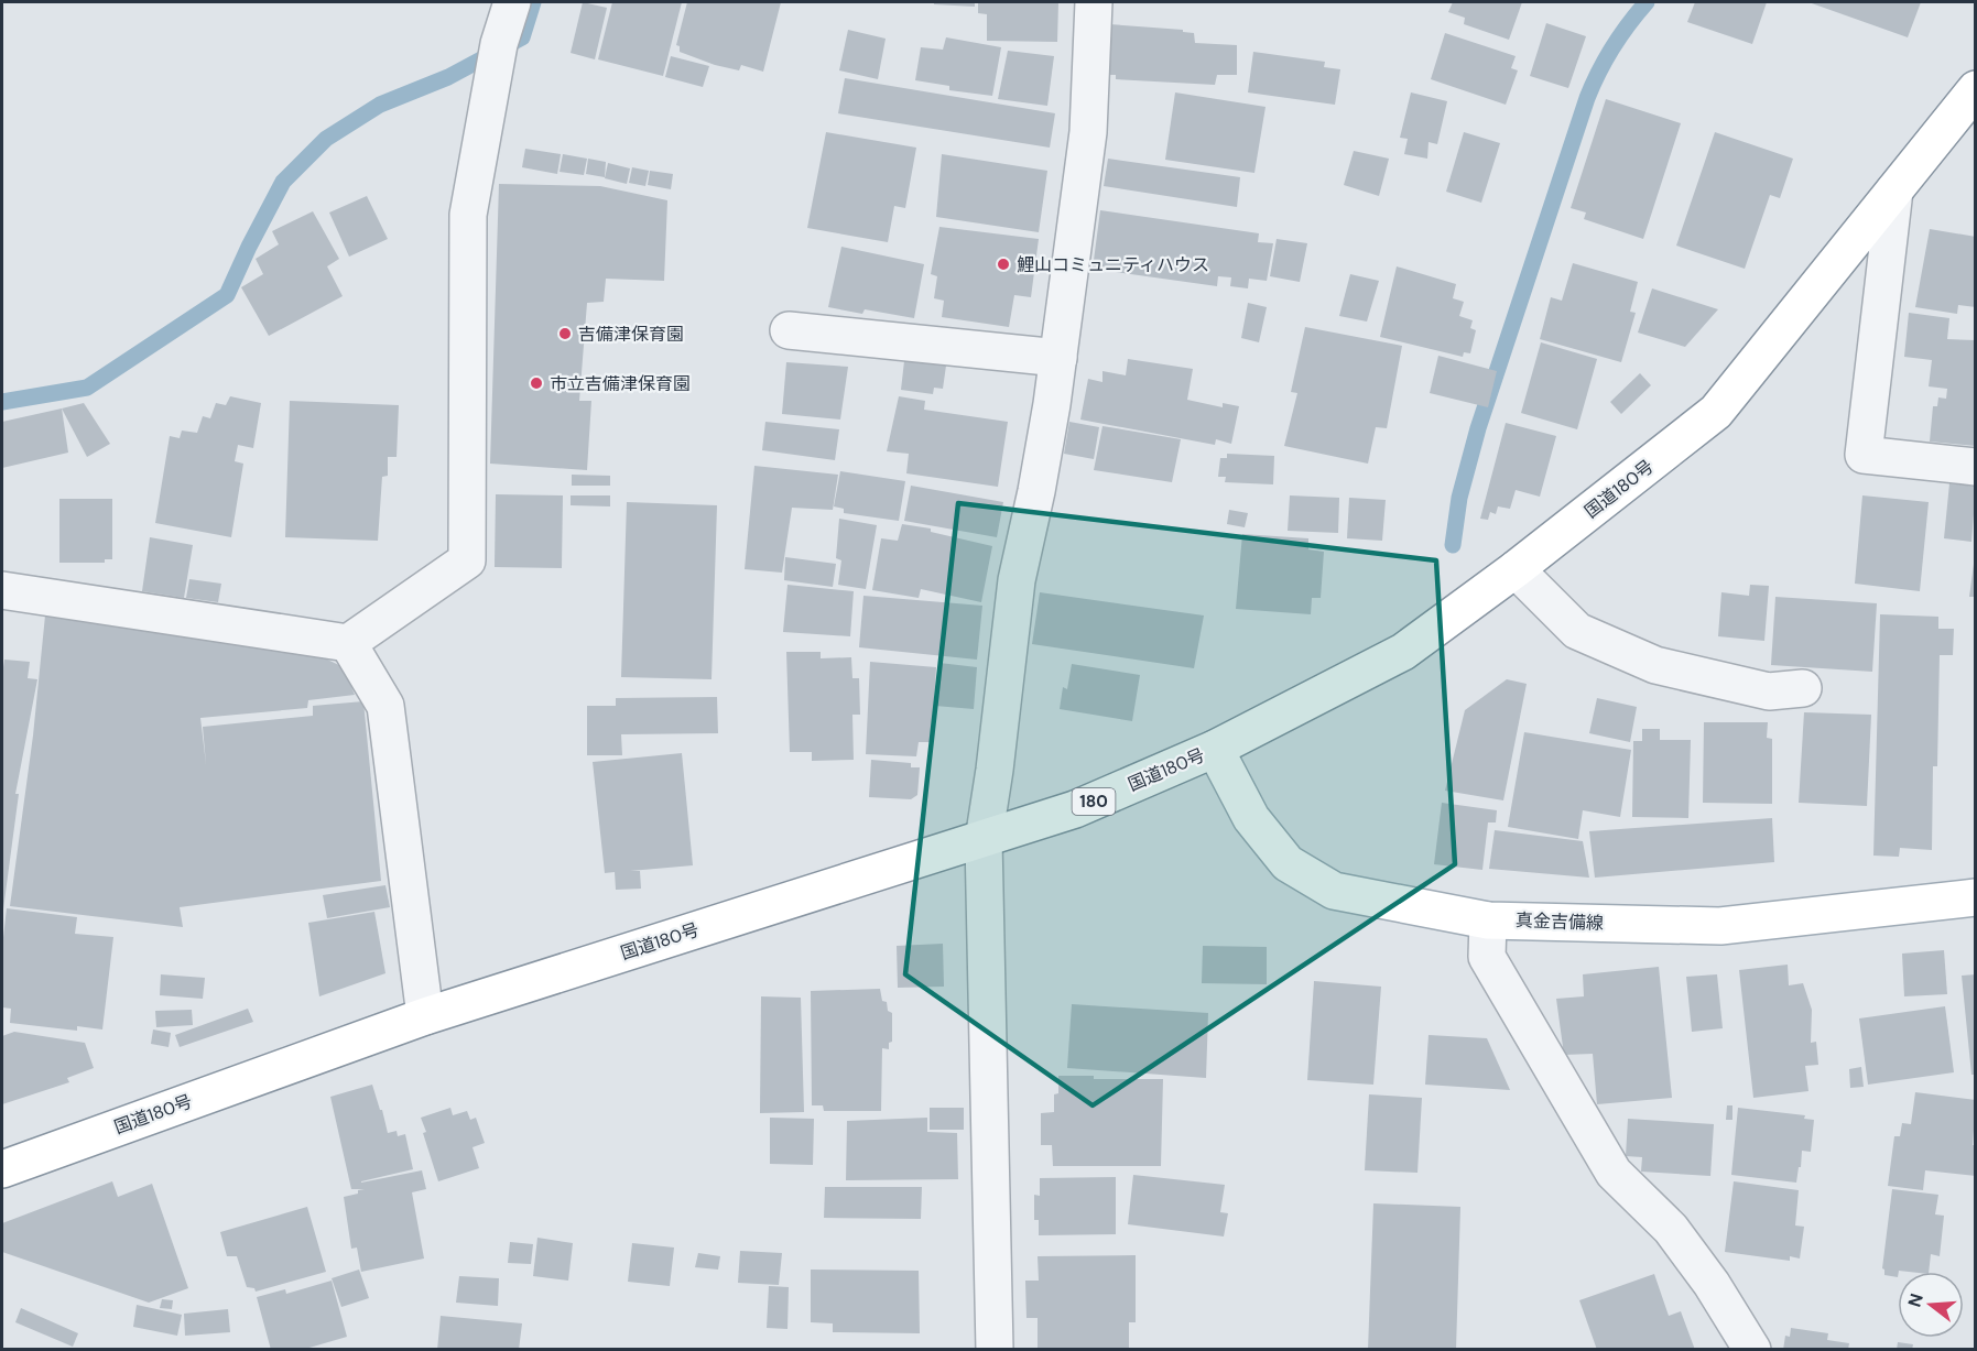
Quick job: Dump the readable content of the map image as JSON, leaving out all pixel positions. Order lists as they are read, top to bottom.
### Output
{
  "streets": {
    "main road": ["国道180号", "180", "真金吉備線"]
  },
  "crossings": [
    ["国道180号", "真金吉備線"]
  ],
  "places": ["鯉山コミュニティハウス", "吉備津保育園", "市立吉備津保育園"],
  "north": "left"
}
